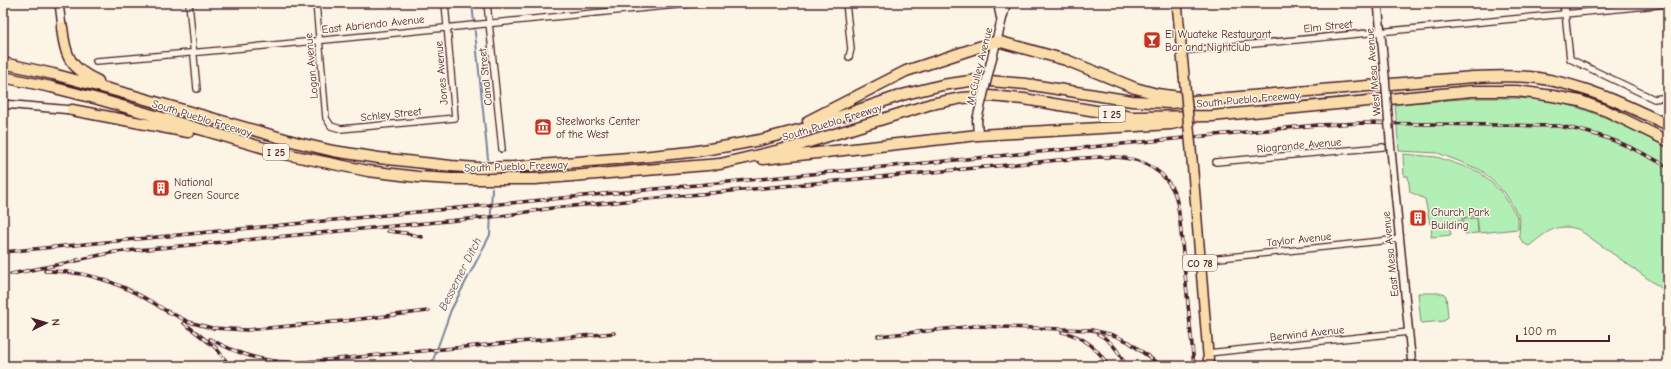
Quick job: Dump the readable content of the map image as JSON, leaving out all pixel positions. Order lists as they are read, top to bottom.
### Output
{
  "streets": {
    "highway": ["South Pueblo Freeway", "I 25"],
    "main road": ["McCulley Avenue", "CO 78"],
    "street": [
      "East Abriendo Avenue",
      "Elm Street",
      "Logan Avenue",
      "West Mesa Avenue",
      "Jones Avenue",
      "Canal Street",
      "Schley Street",
      "Riogrande Avenue",
      "Taylor Avenue",
      "East Mesa Avenue",
      "Berwind Avenue"
    ]
  },
  "crossings": [
    ["East Abriendo Avenue", "Logan Avenue"],
    ["East Abriendo Avenue", "Jones Avenue"],
    ["East Abriendo Avenue", "Canal Street"],
    ["Elm Street", "West Mesa Avenue"],
    ["Elm Street", "CO 78"],
    ["Logan Avenue", "Schley Street"],
    ["West Mesa Avenue", "East Mesa Avenue"],
    ["Jones Avenue", "Schley Street"],
    ["Taylor Avenue", "East Mesa Avenue"],
    ["Taylor Avenue", "CO 78"],
    ["East Mesa Avenue", "Berwind Avenue"],
    ["CO 78", "Berwind Avenue"]
  ],
  "water": ["Bessemer Ditch"],
  "places": {
    "bar": ["El Wuateke Restaurant Bar and Nightclub"],
    "museum": ["Steelworks Center of the West"],
    "building": ["National Green Source", "Church Park Building"]
  },
  "scale_bar": "100 m",
  "north": "right"
}
